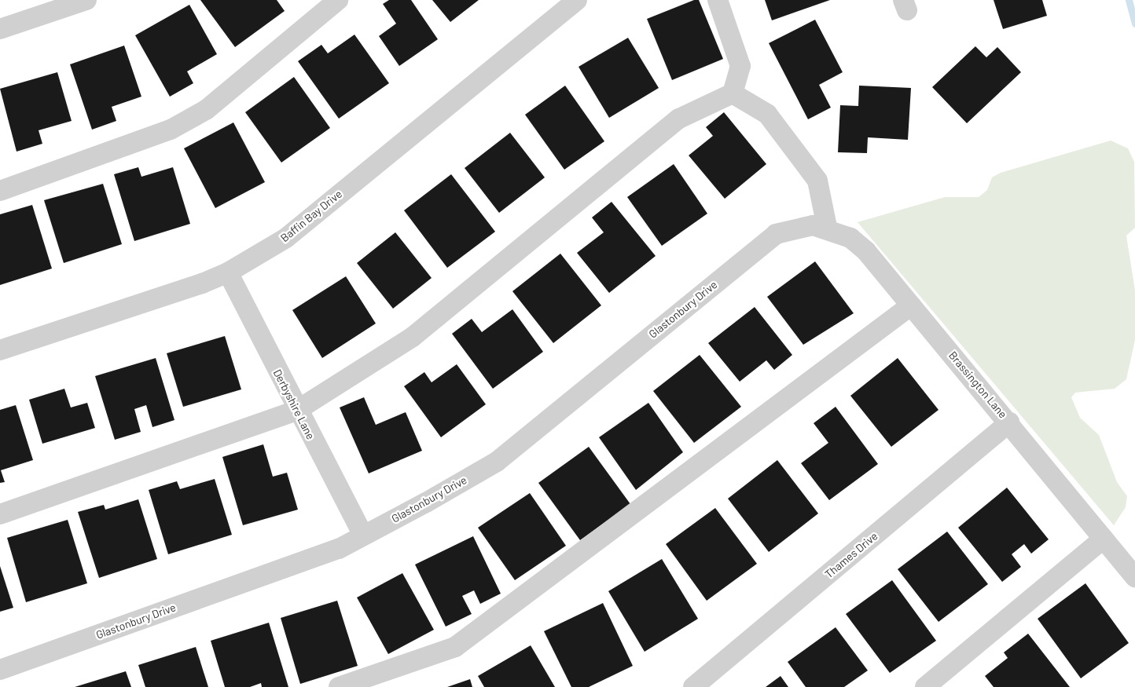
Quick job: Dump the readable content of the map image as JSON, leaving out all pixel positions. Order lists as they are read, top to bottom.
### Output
{
  "streets": {
    "street": [
      "Baffin Bay Drive",
      "Glastonbury Drive",
      "Brassington Lane",
      "Derbyshire Lane",
      "Thames Drive"
    ]
  },
  "crossings": [
    ["Baffin Bay Drive", "Derbyshire Lane"],
    ["Glastonbury Drive", "Brassington Lane"],
    ["Glastonbury Drive", "Derbyshire Lane"],
    ["Brassington Lane", "Thames Drive"]
  ]
}
